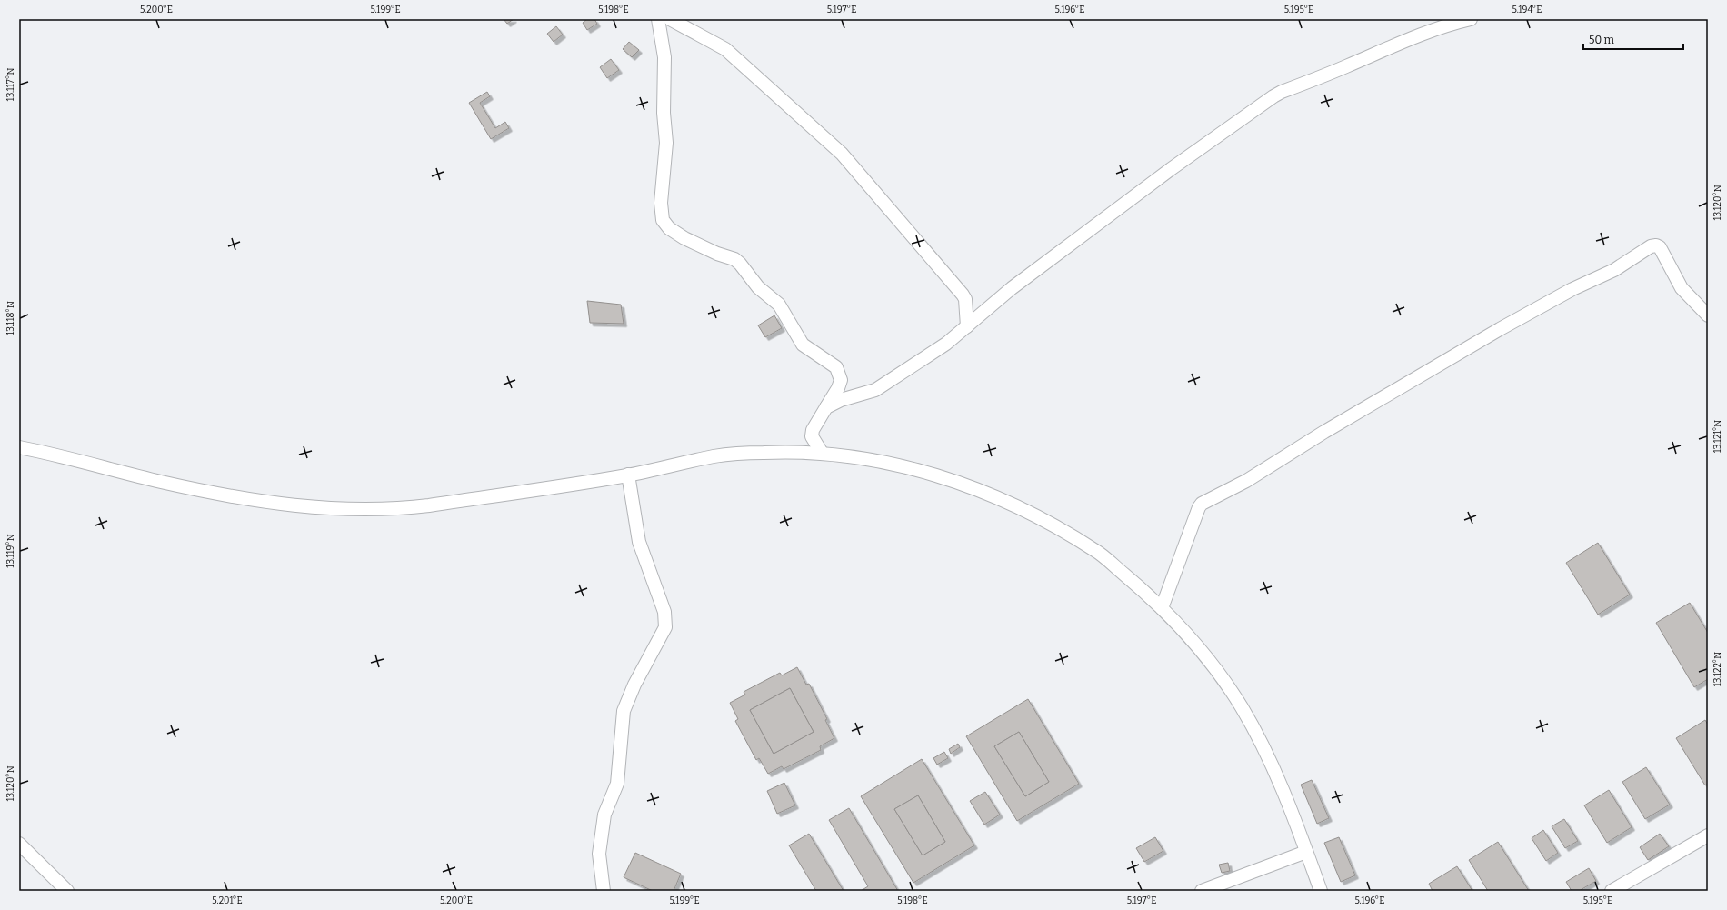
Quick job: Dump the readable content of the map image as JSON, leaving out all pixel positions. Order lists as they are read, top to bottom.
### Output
{
  "scale_bar": "50 m",
  "coordinates": [
    "5.200°E",
    "5.199°E",
    "5.198°E",
    "5.197°E",
    "5.196°E",
    "5.195°E",
    "5.194°E",
    "13.117°N",
    "13.120°N",
    "13.118°N",
    "13.121°N",
    "13.119°N",
    "13.122°N",
    "5.201°E"
  ]
}
